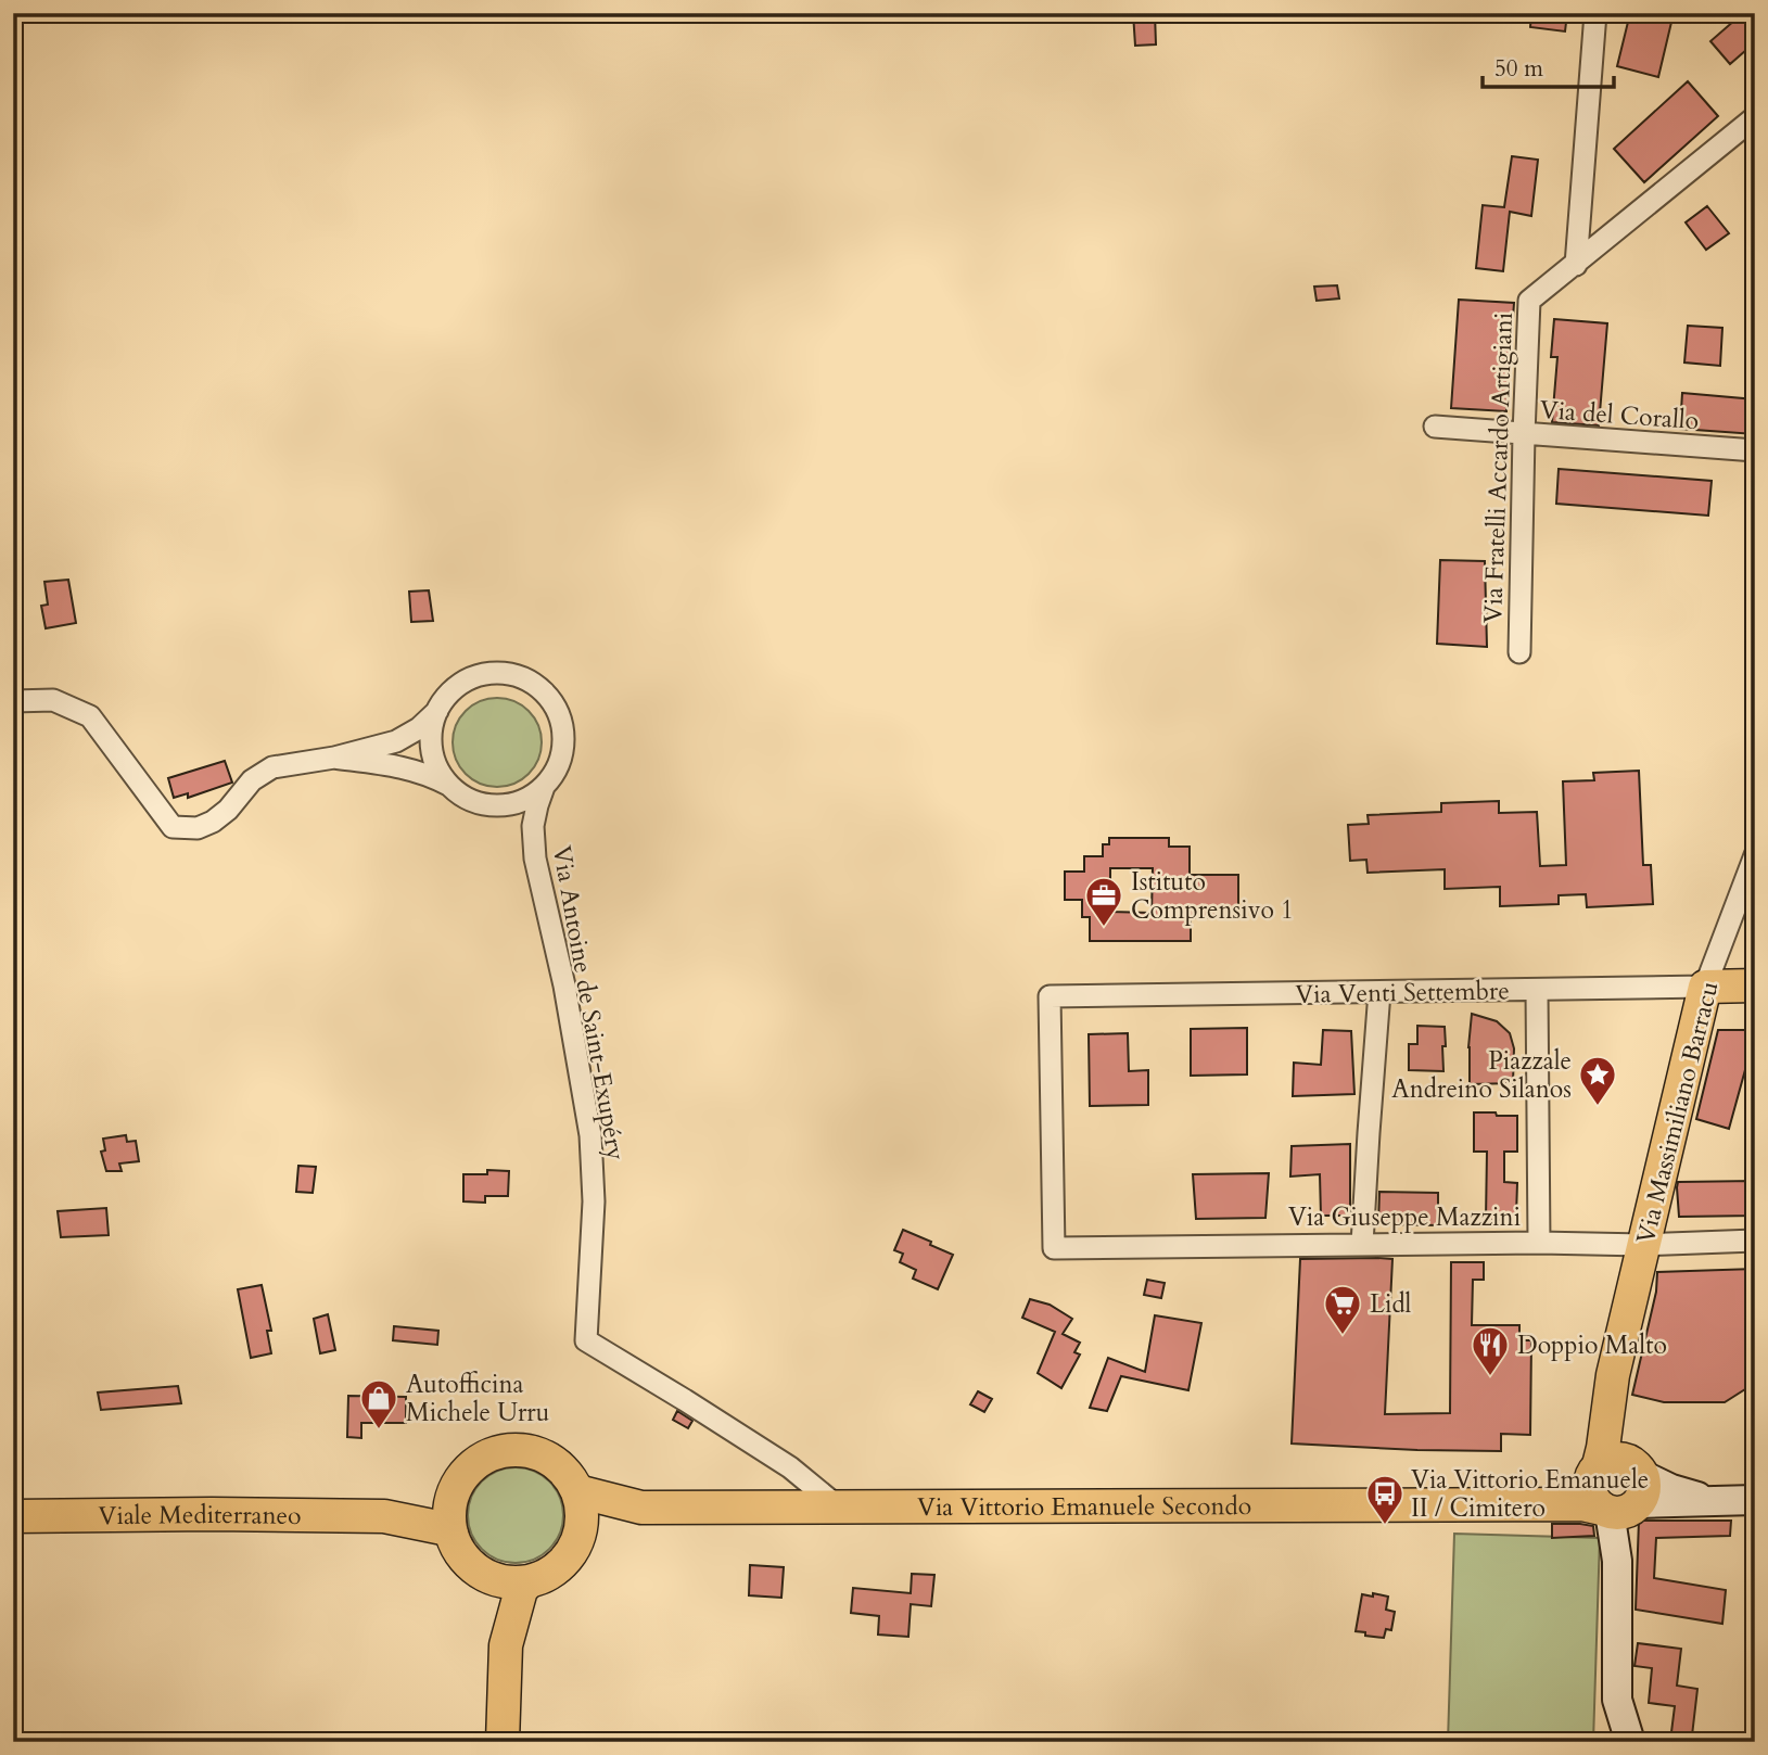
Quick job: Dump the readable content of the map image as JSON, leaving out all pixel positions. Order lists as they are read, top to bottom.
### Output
{
  "streets": {
    "main road": [
      "Via Venti Settembre",
      "Via Massimiliano Barracu",
      "Via Vittorio Emanuele Secondo",
      "Viale Mediterraneo"
    ],
    "street": [
      "Via del Corallo",
      "Via Fratelli Accardo Artigiani",
      "Via Antoine de Saint-Exupéry",
      "Via Giuseppe Mazzini"
    ]
  },
  "crossings": [
    ["Via del Corallo", "Via Fratelli Accardo Artigiani"],
    ["Via Venti Settembre", "Via Massimiliano Barracu"],
    ["Via Venti Settembre", "Via Giuseppe Mazzini"],
    ["Via Antoine de Saint-Exupéry", "Via Vittorio Emanuele Secondo"],
    ["Via Massimiliano Barracu", "Via Giuseppe Mazzini"],
    ["Via Massimiliano Barracu", "Via Vittorio Emanuele Secondo"],
    ["Via Vittorio Emanuele Secondo", "Viale Mediterraneo"]
  ],
  "places": {
    "office": ["Istituto Comprensivo 1"],
    "place": ["Piazzale Andreino Silanos"],
    "supermarket": ["Lidl"],
    "restaurant": ["Doppio Malto"],
    "shop": ["Autofficina Michele Urru"],
    "bus stop": ["Via Vittorio Emanuele II / Cimitero"]
  },
  "scale_bar": "50 m"
}
